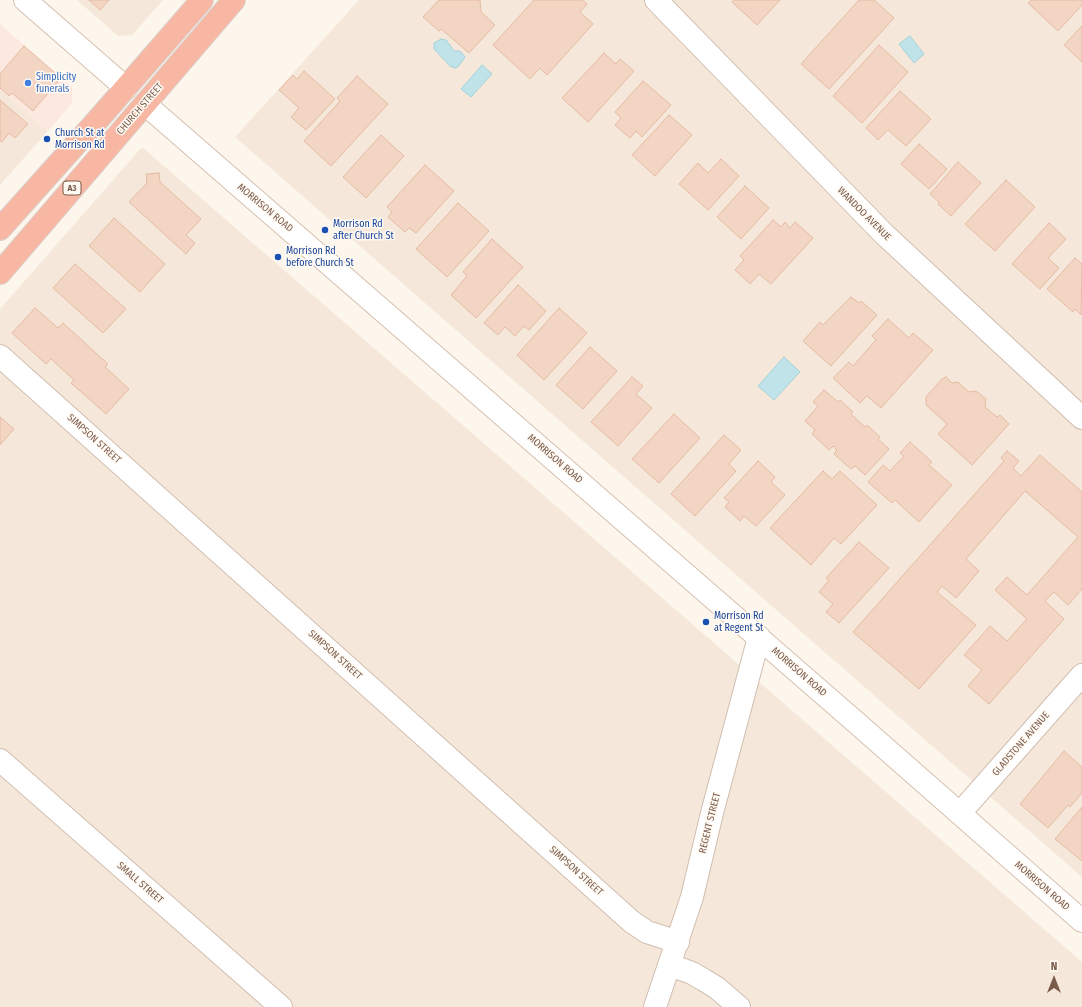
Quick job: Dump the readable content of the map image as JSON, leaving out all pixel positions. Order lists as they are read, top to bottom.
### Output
{
  "streets": {
    "highway": ["CHURCH STREET", "A3", "MORRISON ROAD"],
    "street": [
      "WANDOO AVENUE",
      "SIMPSON STREET",
      "GLADSTONE AVENUE",
      "REGENT STREET",
      "SMALL STREET"
    ]
  },
  "crossings": [
    ["CHURCH STREET", "MORRISON ROAD"],
    ["A3", "MORRISON ROAD"],
    ["MORRISON ROAD", "GLADSTONE AVENUE"],
    ["MORRISON ROAD", "REGENT STREET"],
    ["SIMPSON STREET", "REGENT STREET"]
  ],
  "places": [
    "Simplicity funerals",
    "Church St at Morrison Rd",
    "Morrison Rd after Church St",
    "Morrison Rd before Church St",
    "Morrison Rd at Regent St"
  ],
  "north": "top"
}
